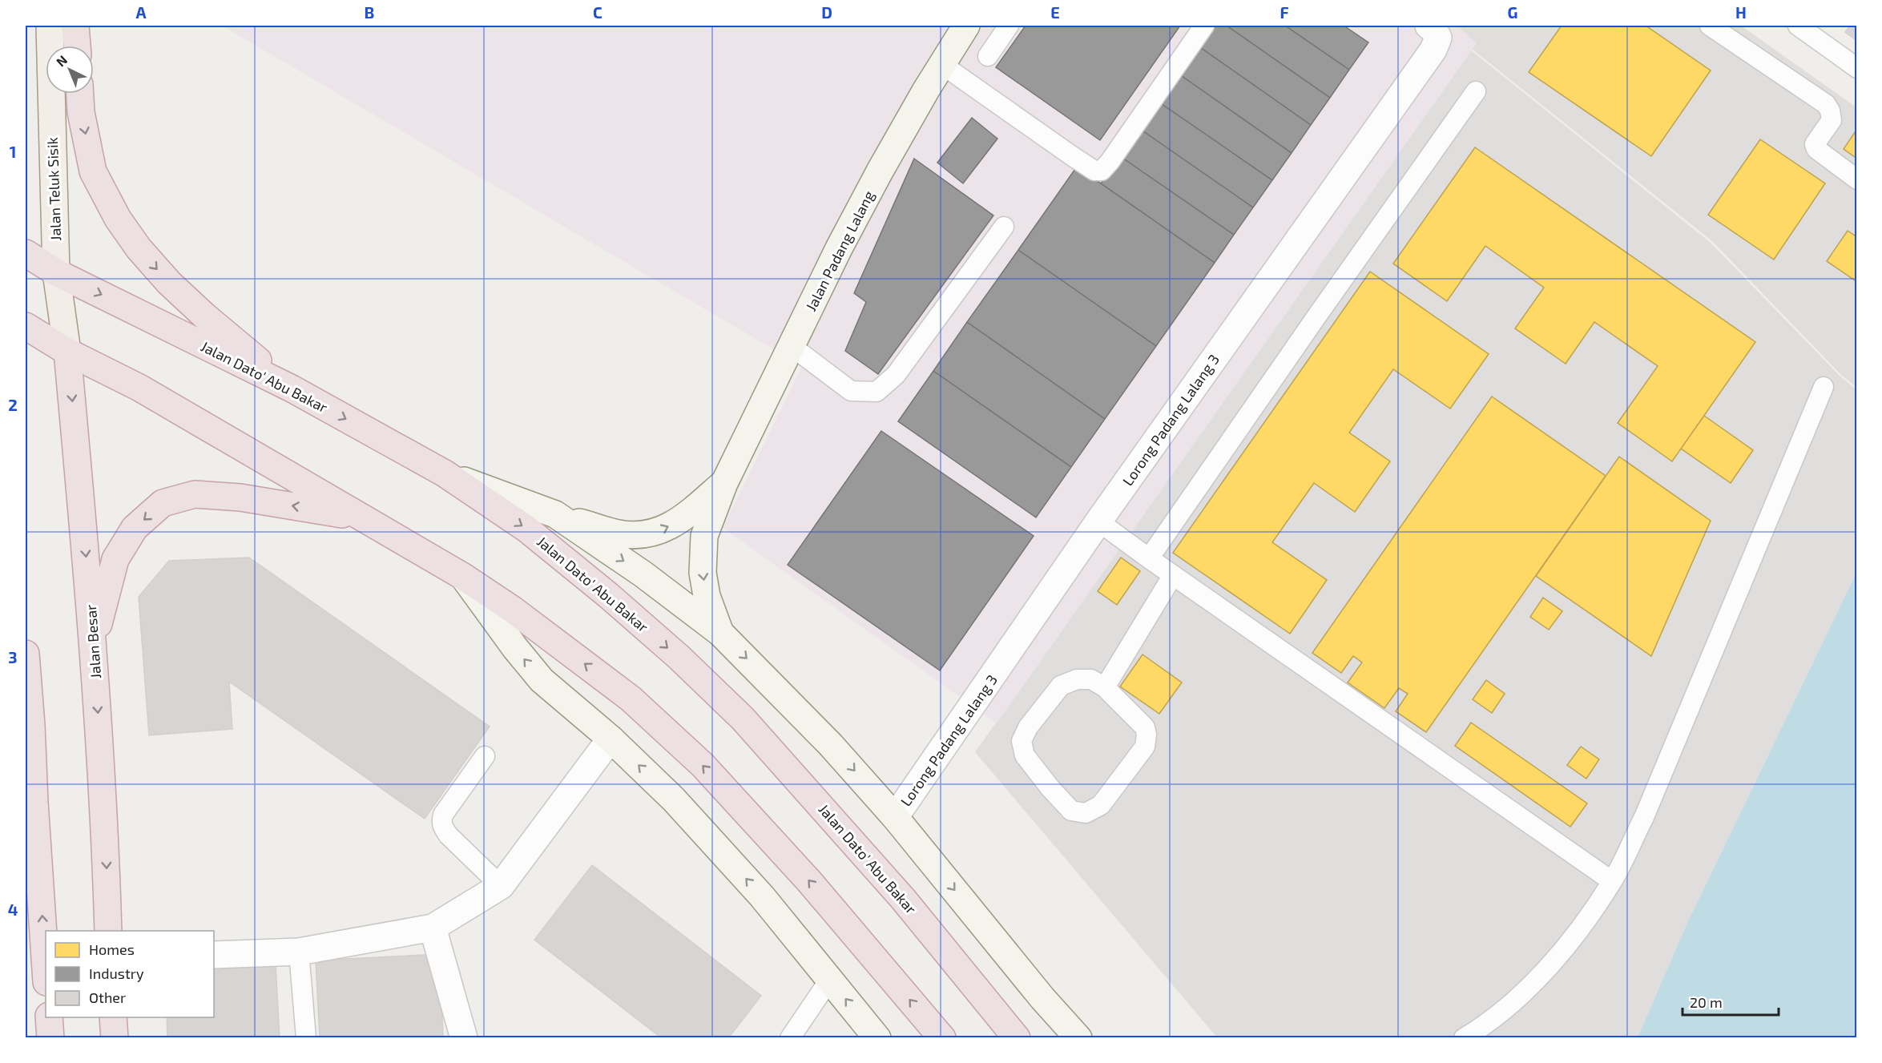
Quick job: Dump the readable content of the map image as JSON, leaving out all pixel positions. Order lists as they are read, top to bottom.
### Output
{
  "streets": {
    "highway": ["Jalan Dato' Abu Bakar", "Jalan Besar"],
    "main road": ["Jalan Teluk Sisik"],
    "street": ["Jalan Padang Lalang", "Lorong Padang Lalang 3"]
  },
  "crossings": [
    ["Jalan Teluk Sisik", "Jalan Dato' Abu Bakar"],
    ["Jalan Teluk Sisik", "Jalan Besar"]
  ],
  "legend": ["Homes", "Industry", "Other"],
  "scale_bar": "20 m",
  "north": "top left",
  "grid": {
    "columns": [
      "A",
      "B",
      "C",
      "D",
      "E",
      "F",
      "G",
      "H"
    ],
    "rows": [
      "1",
      "2",
      "3",
      "4"
    ]
  }
}
